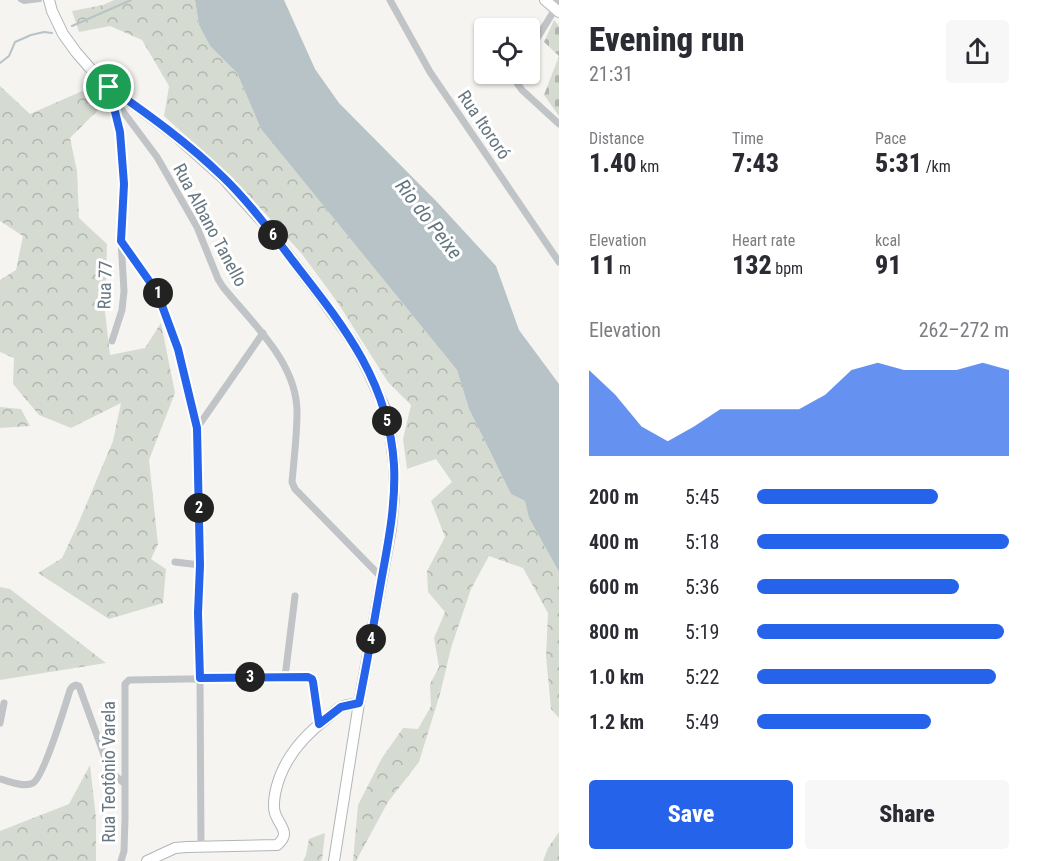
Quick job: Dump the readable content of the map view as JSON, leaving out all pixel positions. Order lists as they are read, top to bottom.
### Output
{
  "streets": {
    "street": [
      "Rua Itororó",
      "Rua Albano Tanello",
      "Rua 77",
      "Rua Teotônio Varela"
    ]
  },
  "crossings": [
    ["Rua Albano Tanello", "Rua 77"]
  ],
  "water": ["Rio do Peixe"],
  "page": {
    "heading": ["Evening run", "21:31"],
    "stats": [
      ["Distance", "1.40 km"],
      ["Time", "7:43"],
      ["Pace", "5:31 /km"],
      ["Elevation", "11 m"],
      ["Heart rate", "132 bpm"],
      ["kcal", "91"]
    ],
    "pins": [
      "6",
      "1",
      "5",
      "2",
      "4",
      "3"
    ],
    "chart": ["Elevation", "262–272 m"],
    "list": [
      {
        "name": "200 m",
        "note": "5:45"
      },
      {
        "name": "400 m",
        "note": "5:18"
      },
      {
        "name": "600 m",
        "note": "5:36"
      },
      {
        "name": "800 m",
        "note": "5:19"
      },
      {
        "name": "1.0 km",
        "note": "5:22"
      },
      {
        "name": "1.2 km",
        "note": "5:49"
      }
    ],
    "buttons": ["Save", "Share"]
  }
}
